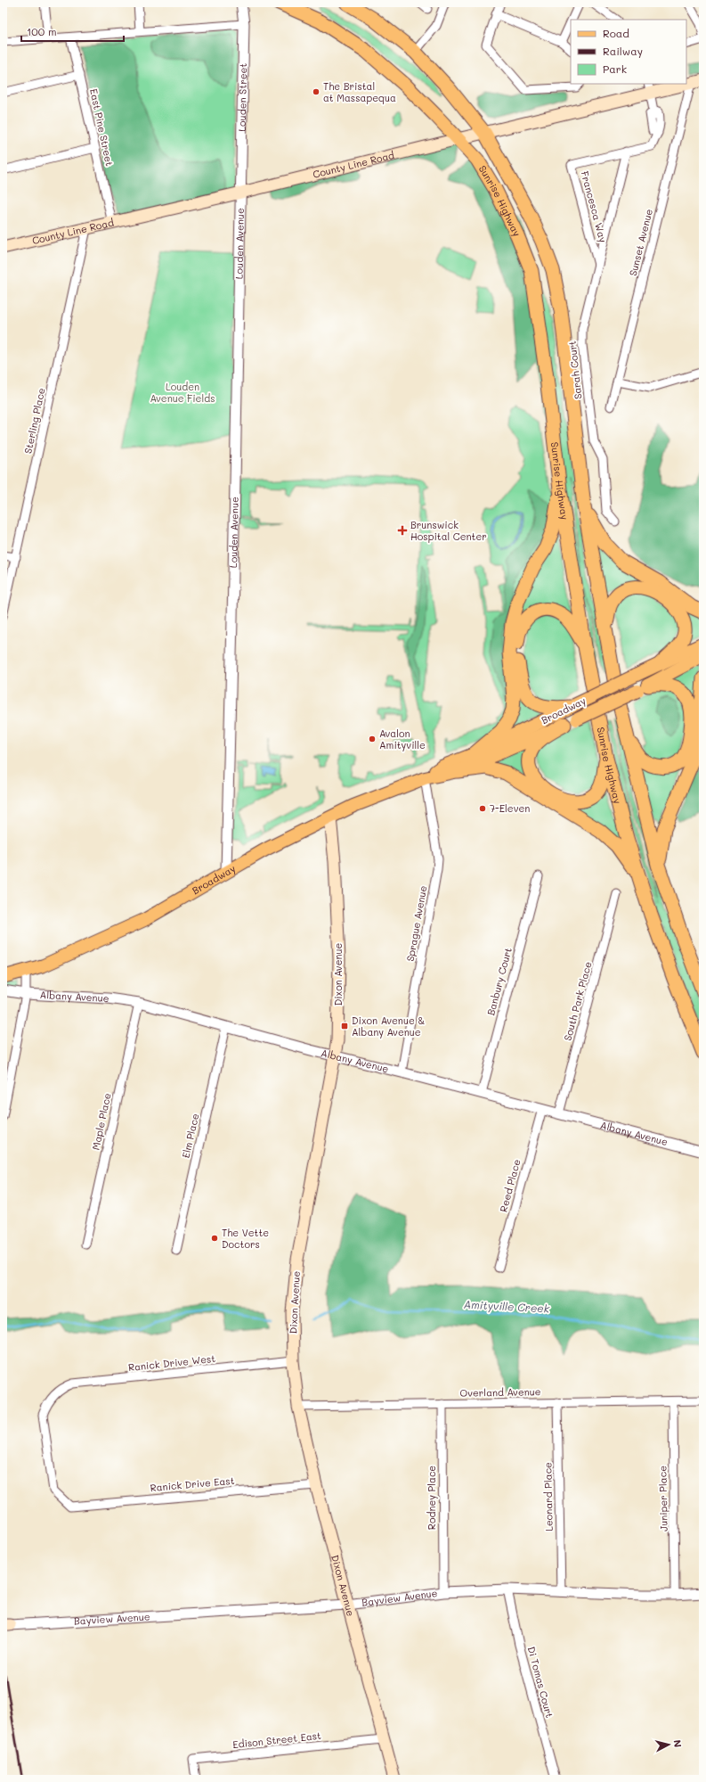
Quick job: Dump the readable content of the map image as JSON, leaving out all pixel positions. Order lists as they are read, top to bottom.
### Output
{
  "streets": {
    "highway": ["Sunrise Highway"],
    "main road": ["County Line Road", "Broadway", "Dixon Avenue"],
    "street": [
      "Louden Street",
      "East Pine Street",
      "Francesca Way",
      "Sunset Avenue",
      "Louden Avenue",
      "Sarah Court",
      "Sterling Place",
      "Sprague Avenue",
      "Banbury Court",
      "Albany Avenue",
      "South Park Place",
      "Maple Place",
      "Elm Place",
      "Reed Place",
      "Ranick Drive West",
      "Overland Avenue",
      "Ranick Drive East",
      "Leonard Place",
      "Rodney Place",
      "Juniper Place",
      "Bayview Avenue",
      "Di Tomas Court",
      "Edison Street East"
    ]
  },
  "crossings": [
    ["Louden Street", "County Line Road"],
    ["Louden Street", "Louden Avenue"],
    ["East Pine Street", "County Line Road"],
    ["County Line Road", "Sunrise Highway"],
    ["County Line Road", "Francesca Way"],
    ["County Line Road", "Sunset Avenue"],
    ["County Line Road", "Louden Avenue"],
    ["County Line Road", "Sterling Place"],
    ["Francesca Way", "Sarah Court"],
    ["Louden Avenue", "Broadway"],
    ["Broadway", "Sprague Avenue"],
    ["Broadway", "Dixon Avenue"],
    ["Sprague Avenue", "Albany Avenue"],
    ["Dixon Avenue", "Albany Avenue"],
    ["Dixon Avenue", "Ranick Drive West"],
    ["Dixon Avenue", "Overland Avenue"],
    ["Dixon Avenue", "Ranick Drive East"],
    ["Dixon Avenue", "Bayview Avenue"],
    ["Dixon Avenue", "Edison Street East"],
    ["Banbury Court", "Albany Avenue"],
    ["Albany Avenue", "South Park Place"],
    ["Albany Avenue", "Maple Place"],
    ["Albany Avenue", "Elm Place"],
    ["Albany Avenue", "Reed Place"],
    ["Ranick Drive West", "Ranick Drive East"],
    ["Overland Avenue", "Leonard Place"],
    ["Overland Avenue", "Rodney Place"],
    ["Overland Avenue", "Juniper Place"],
    ["Leonard Place", "Bayview Avenue"],
    ["Rodney Place", "Bayview Avenue"],
    ["Juniper Place", "Bayview Avenue"],
    ["Bayview Avenue", "Di Tomas Court"]
  ],
  "water": ["Amityville Creek"],
  "parks": ["Louden Avenue Fields"],
  "places": {
    "other": [
      "The Bristal at Massapequa",
      "Avalon Amityville",
      "7-Eleven",
      "The Vette Doctors"
    ],
    "health": ["Brunswick Hospital Center"],
    "transit": ["Dixon Avenue & Albany Avenue"]
  },
  "legend": ["Road", "Railway", "Park"],
  "scale_bar": "100 m",
  "north": "right"
}
